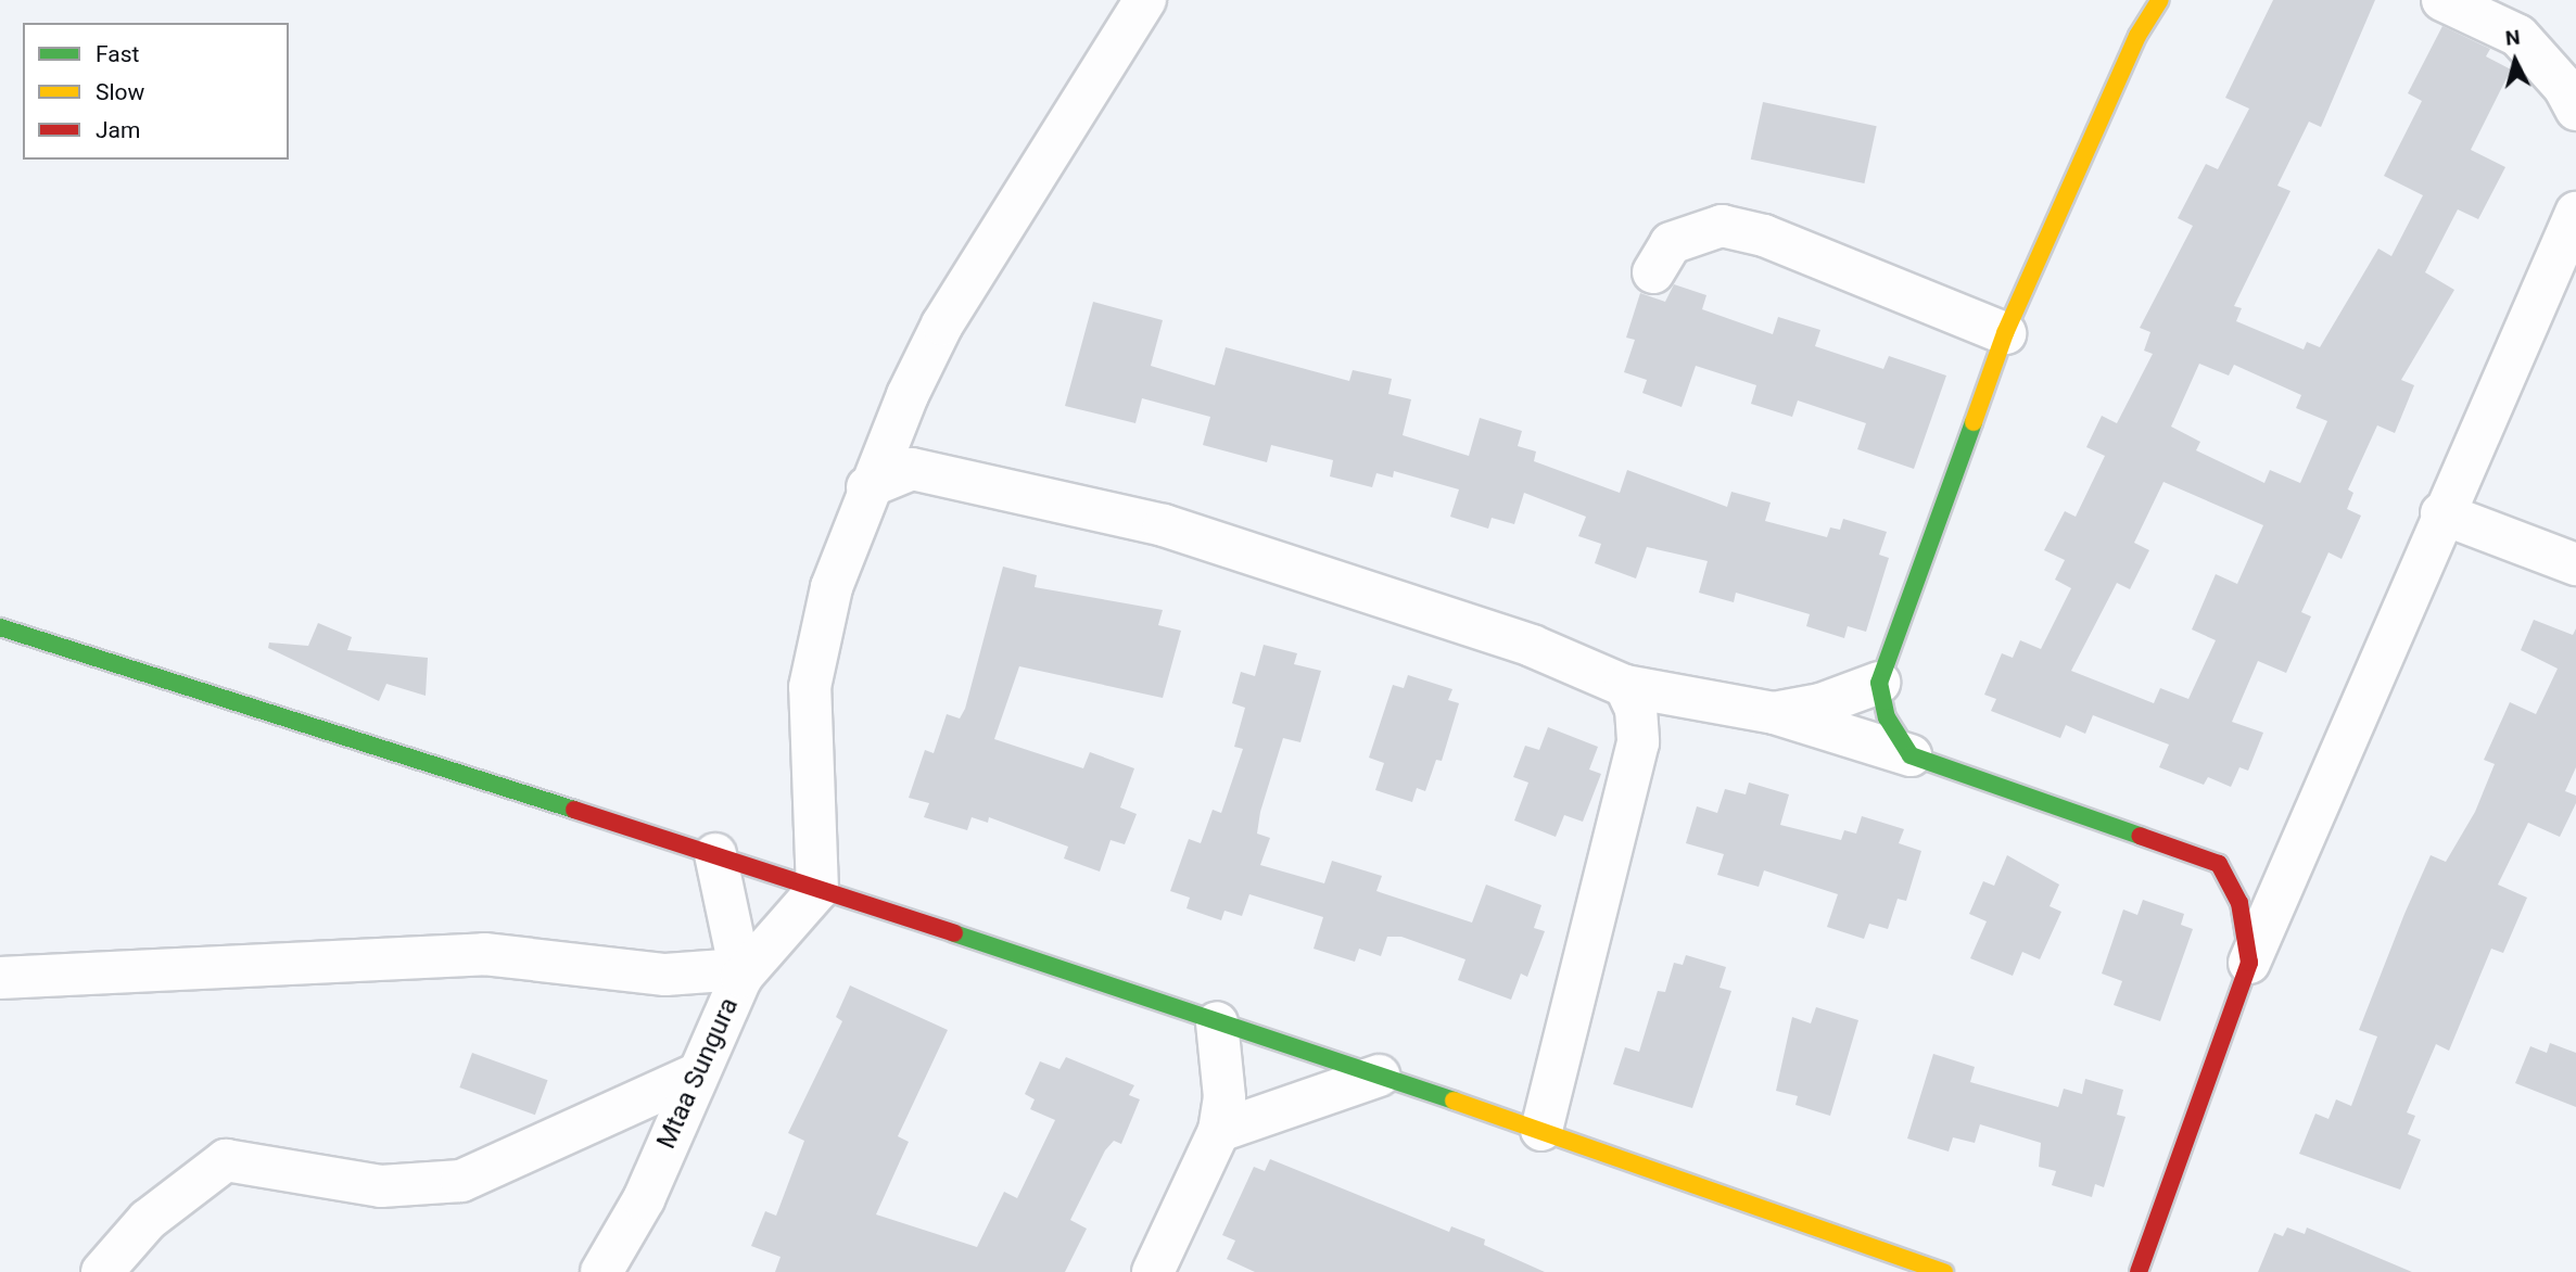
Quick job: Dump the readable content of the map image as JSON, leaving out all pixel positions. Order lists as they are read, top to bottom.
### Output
{
  "streets": {
    "street": ["Mtaa Sungura"]
  },
  "legend": ["Fast", "Slow", "Jam"],
  "north": "top"
}
